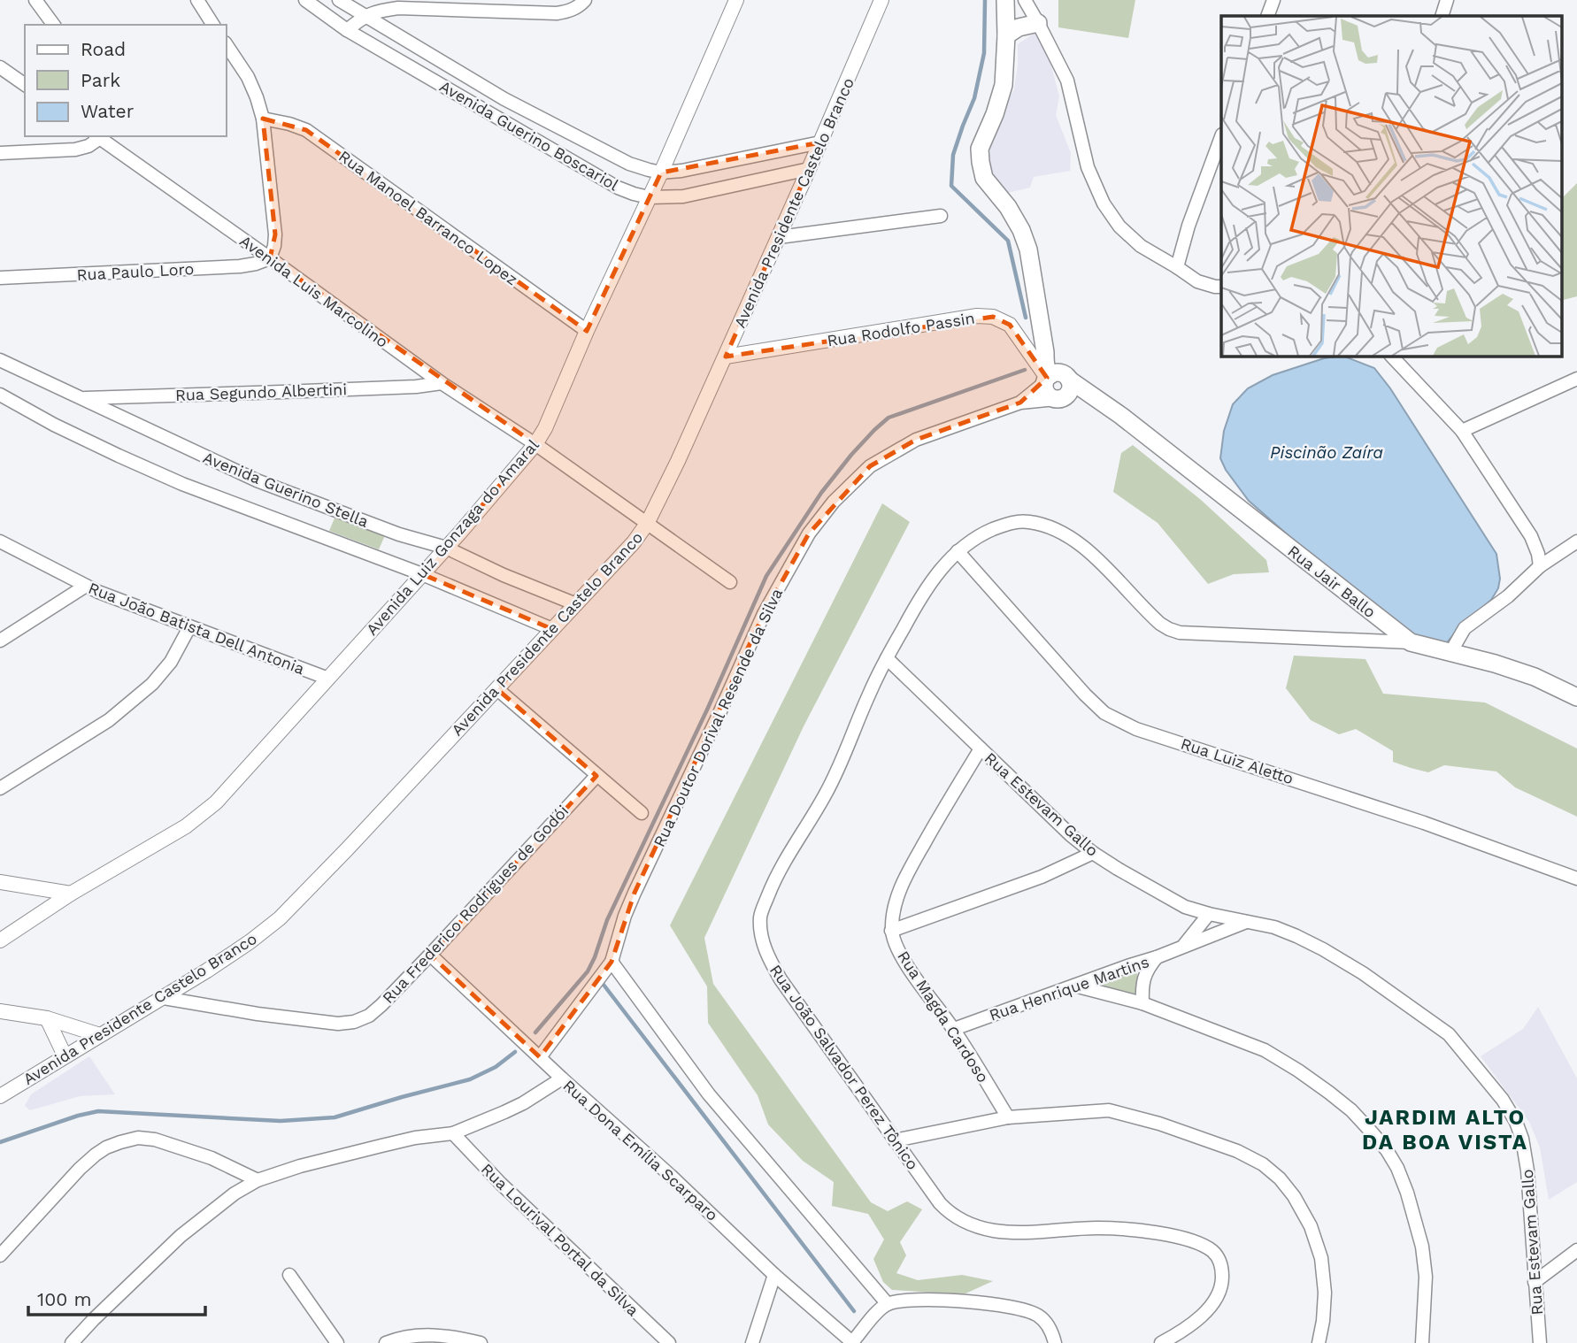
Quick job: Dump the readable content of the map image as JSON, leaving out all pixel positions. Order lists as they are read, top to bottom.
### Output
{
  "streets": {
    "main road": ["Rua Jair Ballo"],
    "street": [
      "Avenida Guerino Boscariol",
      "Avenida Presidente Castelo Branco",
      "Rua Manoel Barranco Lopez",
      "Rua Paulo Loro",
      "Avenida Luis Marcolino",
      "Rua Rodolfo Passin",
      "Rua Segundo Albertini",
      "Avenida Guerino Stella",
      "Avenida Luiz Gonzaga do Amaral",
      "Rua João Batista Dell Antonia",
      "Rua Doutor Dorival Resende da Silva",
      "Rua Luiz Aletto",
      "Rua Estevam Gallo",
      "Rua Frederico Rodrigues de Godói",
      "Rua Henrique Martins",
      "Rua Magda Cardoso",
      "Rua João Salvador Perez Tônico",
      "Rua Dona Emília Scarparo",
      "Rua Lourival Portal da Silva"
    ]
  },
  "crossings": [
    ["Avenida Guerino Boscariol", "Avenida Presidente Castelo Branco"],
    ["Avenida Guerino Boscariol", "Avenida Luiz Gonzaga do Amaral"],
    ["Avenida Presidente Castelo Branco", "Avenida Luis Marcolino"],
    ["Avenida Presidente Castelo Branco", "Rua Rodolfo Passin"],
    ["Avenida Presidente Castelo Branco", "Avenida Guerino Stella"],
    ["Avenida Presidente Castelo Branco", "Rua Frederico Rodrigues de Godói"],
    ["Rua Manoel Barranco Lopez", "Avenida Luiz Gonzaga do Amaral"],
    ["Rua Paulo Loro", "Avenida Luis Marcolino"],
    ["Avenida Luis Marcolino", "Rua Segundo Albertini"],
    ["Avenida Luis Marcolino", "Avenida Luiz Gonzaga do Amaral"],
    ["Rua Rodolfo Passin", "Rua Jair Ballo"],
    ["Rua Rodolfo Passin", "Rua Doutor Dorival Resende da Silva"],
    ["Rua Segundo Albertini", "Avenida Guerino Stella"],
    ["Avenida Guerino Stella", "Avenida Luiz Gonzaga do Amaral"],
    ["Avenida Luiz Gonzaga do Amaral", "Rua João Batista Dell Antonia"],
    ["Rua Jair Ballo", "Rua Doutor Dorival Resende da Silva"],
    ["Rua Jair Ballo", "Rua João Salvador Perez Tônico"],
    ["Rua Doutor Dorival Resende da Silva", "Rua Dona Emília Scarparo"],
    ["Rua Luiz Aletto", "Rua João Salvador Perez Tônico"],
    ["Rua Estevam Gallo", "Rua Henrique Martins"],
    ["Rua Estevam Gallo", "Rua Magda Cardoso"],
    ["Rua Estevam Gallo", "Rua João Salvador Perez Tônico"],
    ["Rua Frederico Rodrigues de Godói", "Rua Dona Emília Scarparo"],
    ["Rua Henrique Martins", "Rua Magda Cardoso"]
  ],
  "districts": ["JARDIM ALTO DA BOA VISTA"],
  "water": ["Piscinão Zaíra"],
  "legend": ["Road", "Park", "Water"],
  "scale_bar": "100 m"
}
